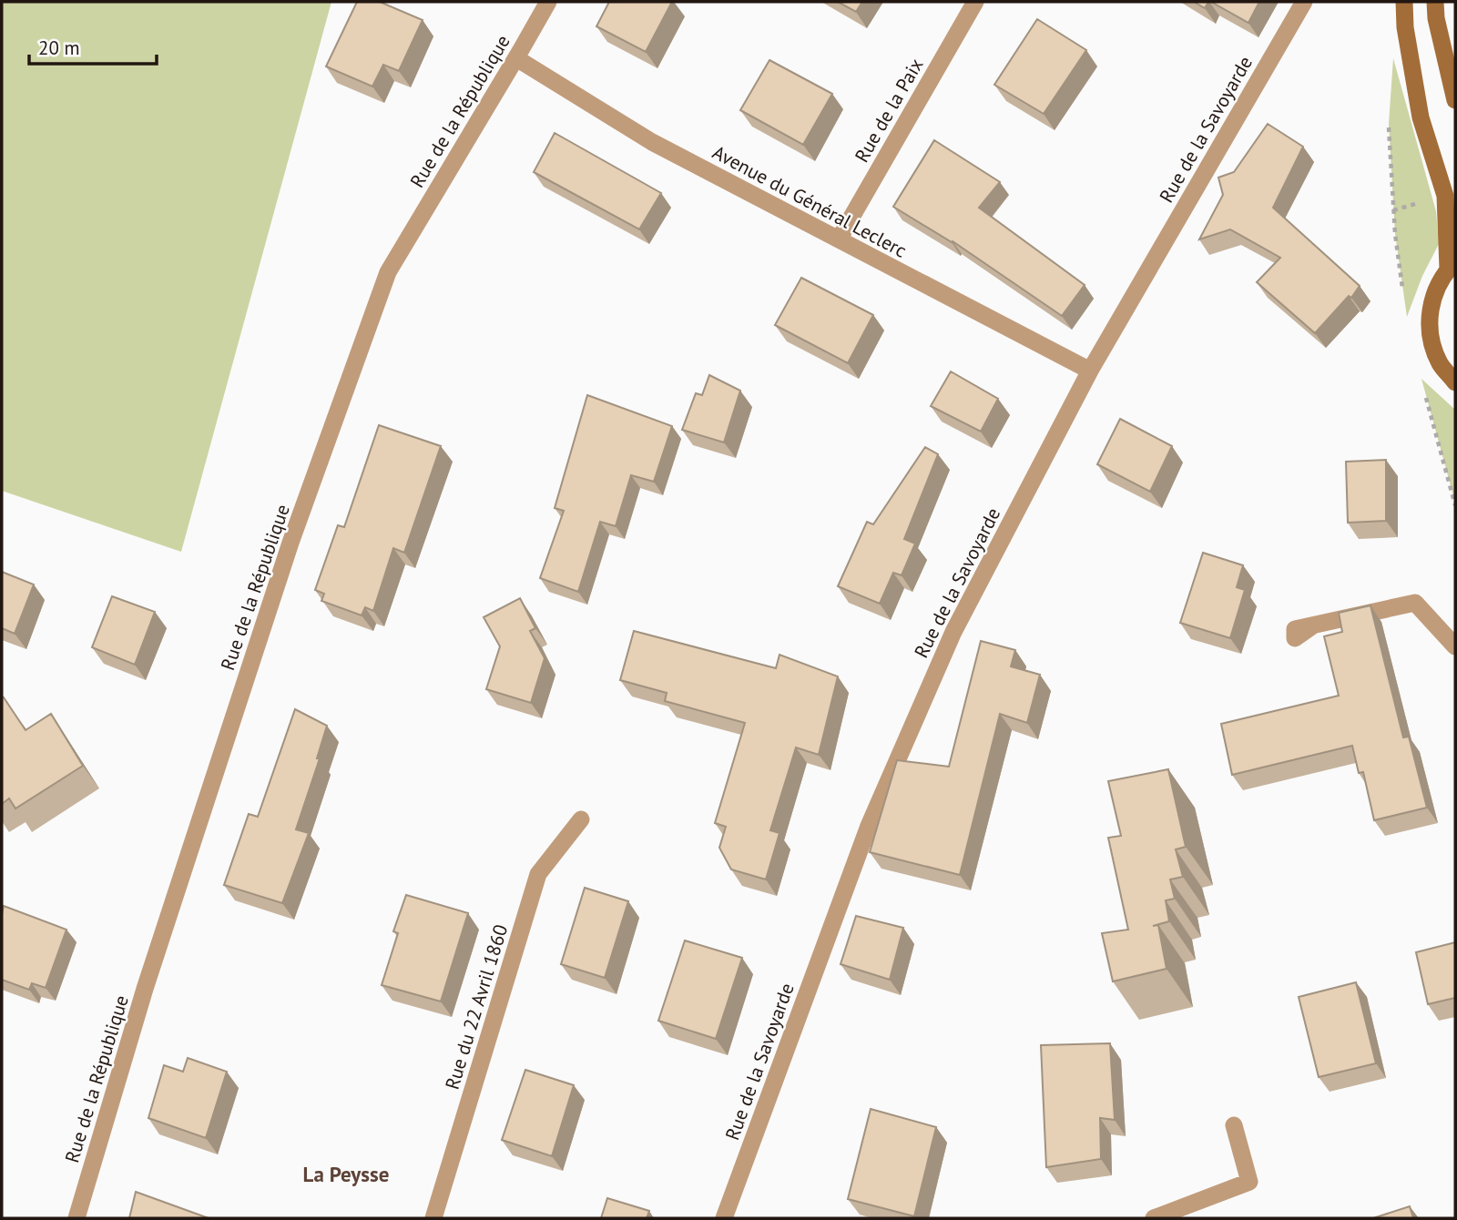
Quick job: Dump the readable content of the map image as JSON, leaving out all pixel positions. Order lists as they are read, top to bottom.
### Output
{
  "streets": {
    "street": [
      "Rue de la Paix",
      "Rue de la République",
      "Rue de la Savoyarde",
      "Avenue du Général Leclerc",
      "Rue du 22 Avril 1860"
    ]
  },
  "crossings": [
    ["Rue de la Paix", "Avenue du Général Leclerc"],
    ["Rue de la République", "Avenue du Général Leclerc"],
    ["Rue de la Savoyarde", "Avenue du Général Leclerc"]
  ],
  "districts": ["La Peysse"],
  "scale_bar": "20 m"
}
